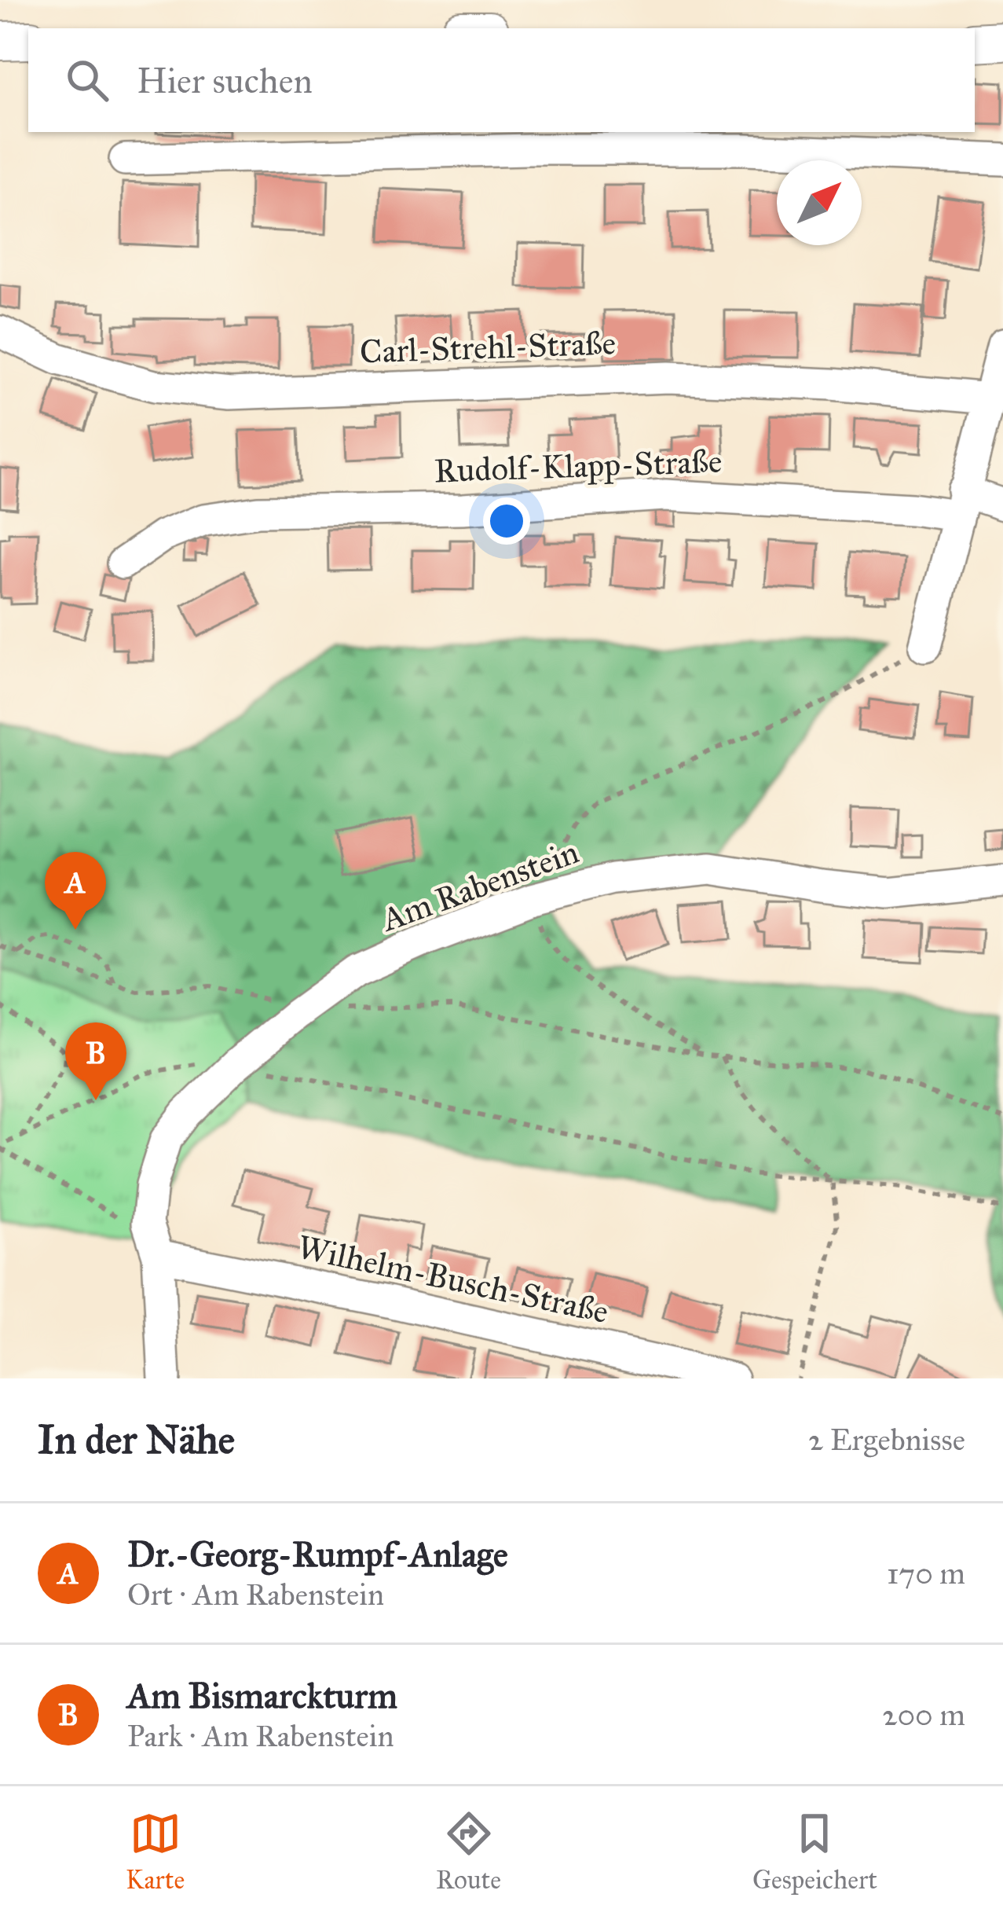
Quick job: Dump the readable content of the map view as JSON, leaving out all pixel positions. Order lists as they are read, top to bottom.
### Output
{
  "streets": {
    "street": [
      "Carl-Strehl-Straße",
      "Rudolf-Klapp-Straße",
      "Am Rabenstein",
      "Wilhelm-Busch-Straße"
    ]
  },
  "crossings": [
    ["Am Rabenstein", "Wilhelm-Busch-Straße"]
  ],
  "north": "top right",
  "page": {
    "search": "Hier suchen",
    "pins": ["A", "B"],
    "heading": ["In der Nähe", "2 Ergebnisse"],
    "list": [
      {
        "mark": "A",
        "name": "Dr.-Georg-Rumpf-Anlage",
        "note": "Ort · Am Rabenstein",
        "value": "170 m"
      },
      {
        "mark": "B",
        "name": "Am Bismarckturm",
        "note": "Park · Am Rabenstein",
        "value": "200 m"
      }
    ],
    "nav": ["Karte", "Route", "Gespeichert"]
  }
}
